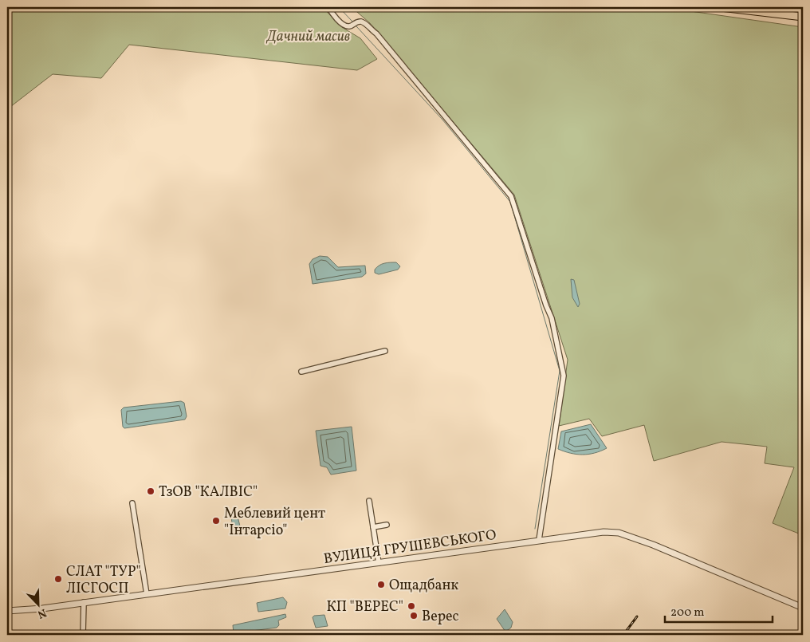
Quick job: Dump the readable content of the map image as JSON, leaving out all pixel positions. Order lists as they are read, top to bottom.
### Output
{
  "streets": {
    "street": ["ВУЛИЦЯ ГРУШЕВСЬКОГО"]
  },
  "parks": ["Дачний масив"],
  "places": [
    "ТзОВ \"КАЛВІС\"",
    "Меблевий цент \"Інтарсіо\"",
    "СЛАТ \"ТУР\" ЛІСГОСП",
    "Ощадбанк",
    "КП \"ВЕРЕС\"",
    "Верес"
  ],
  "scale_bar": "200 m",
  "north": "bottom right"
}
